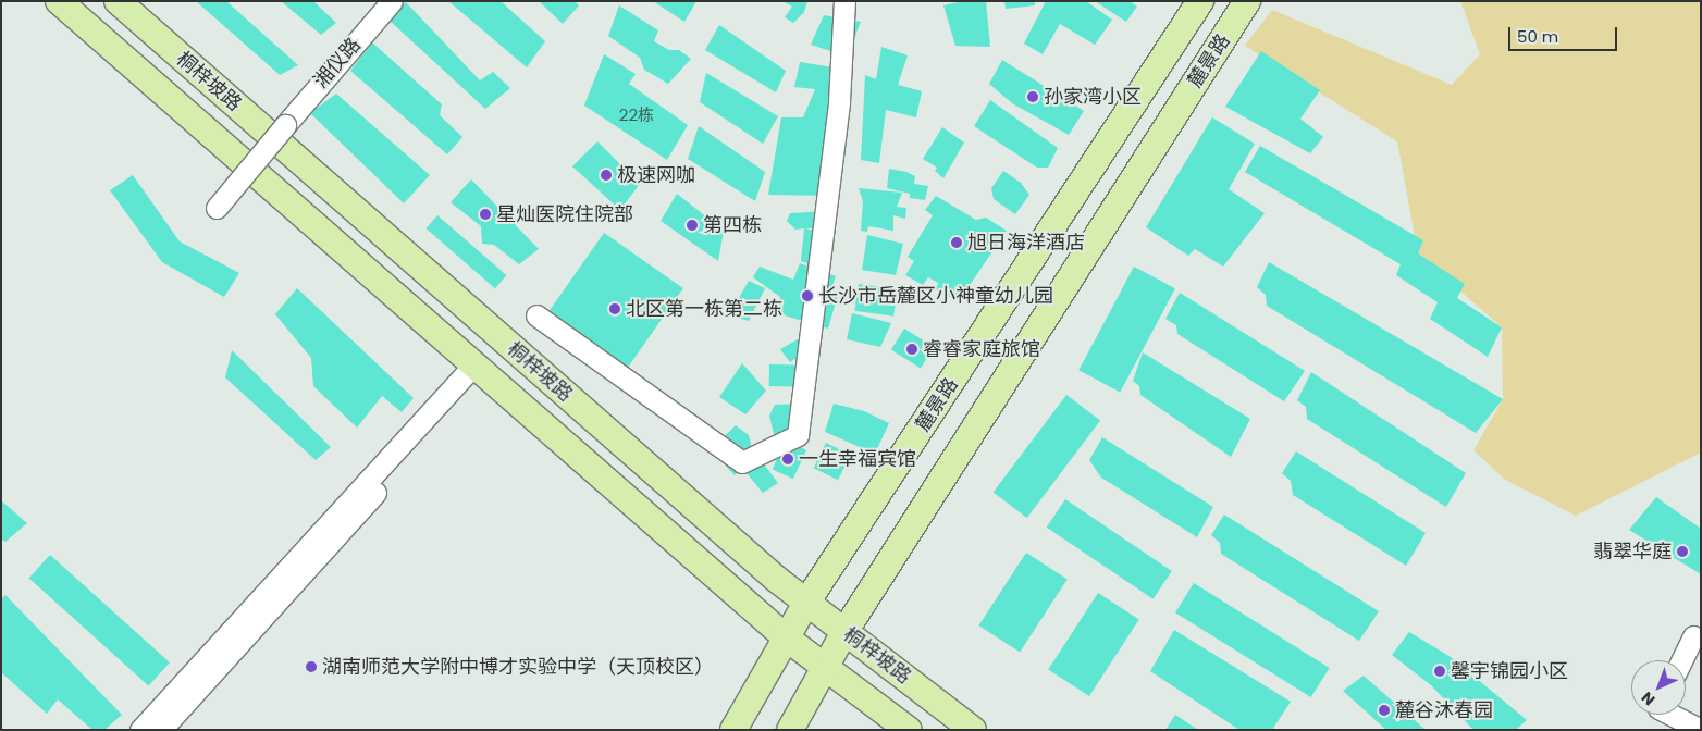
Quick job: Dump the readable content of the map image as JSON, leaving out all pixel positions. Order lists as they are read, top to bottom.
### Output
{
  "streets": {
    "main road": ["麓景路", "桐梓坡路"],
    "street": ["湘仪路"]
  },
  "crossings": [
    ["麓景路", "桐梓坡路"]
  ],
  "places": [
    "孙家湾小区",
    "极速网咖",
    "星灿医院住院部",
    "第四栋",
    "旭日海洋酒店",
    "长沙市岳麓区小神童幼儿园",
    "北区第一栋第二栋",
    "睿睿家庭旅馆",
    "一生幸福宾馆",
    "翡翠华庭",
    "湖南师范大学附中博才实验中学（天顶校区）",
    "馨宇锦园小区",
    "麓谷沐春园"
  ],
  "house_numbers": ["22栋"],
  "scale_bar": "50 m",
  "north": "bottom left"
}
